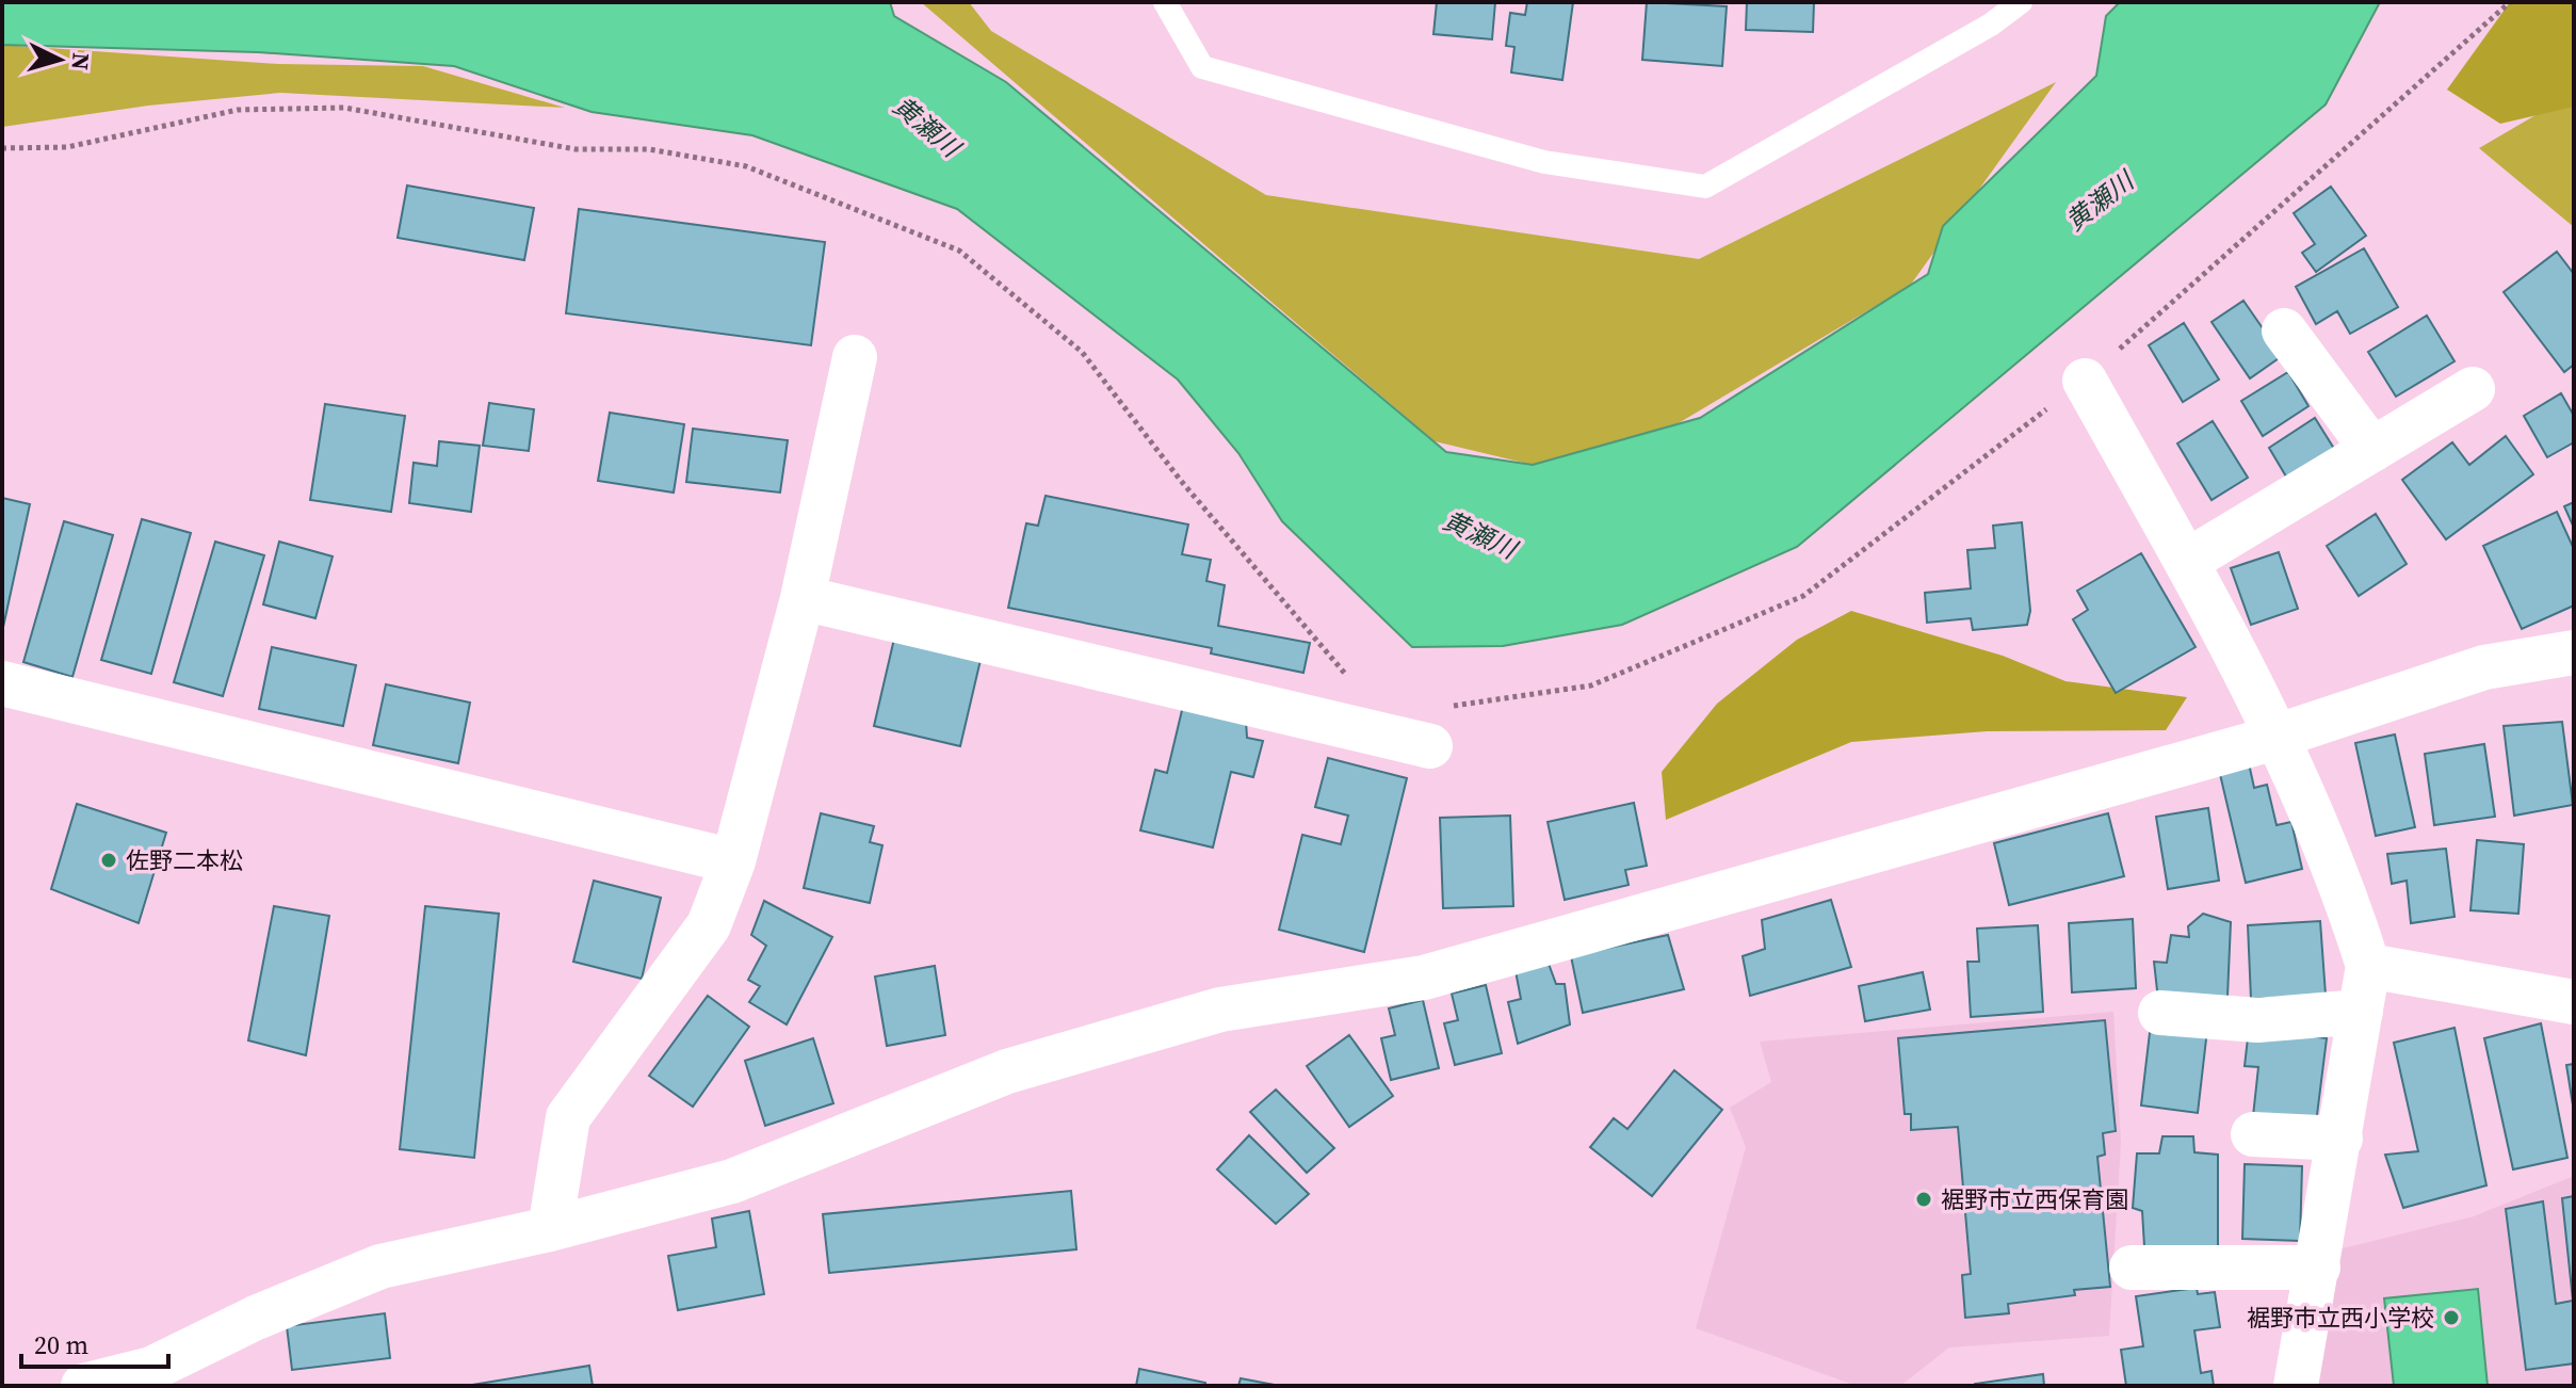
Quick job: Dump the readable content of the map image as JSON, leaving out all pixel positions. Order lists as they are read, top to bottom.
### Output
{
  "water": ["黄瀬川"],
  "places": ["佐野二本松", "裾野市立西保育園", "裾野市立西小学校"],
  "scale_bar": "20 m",
  "north": "right"
}
